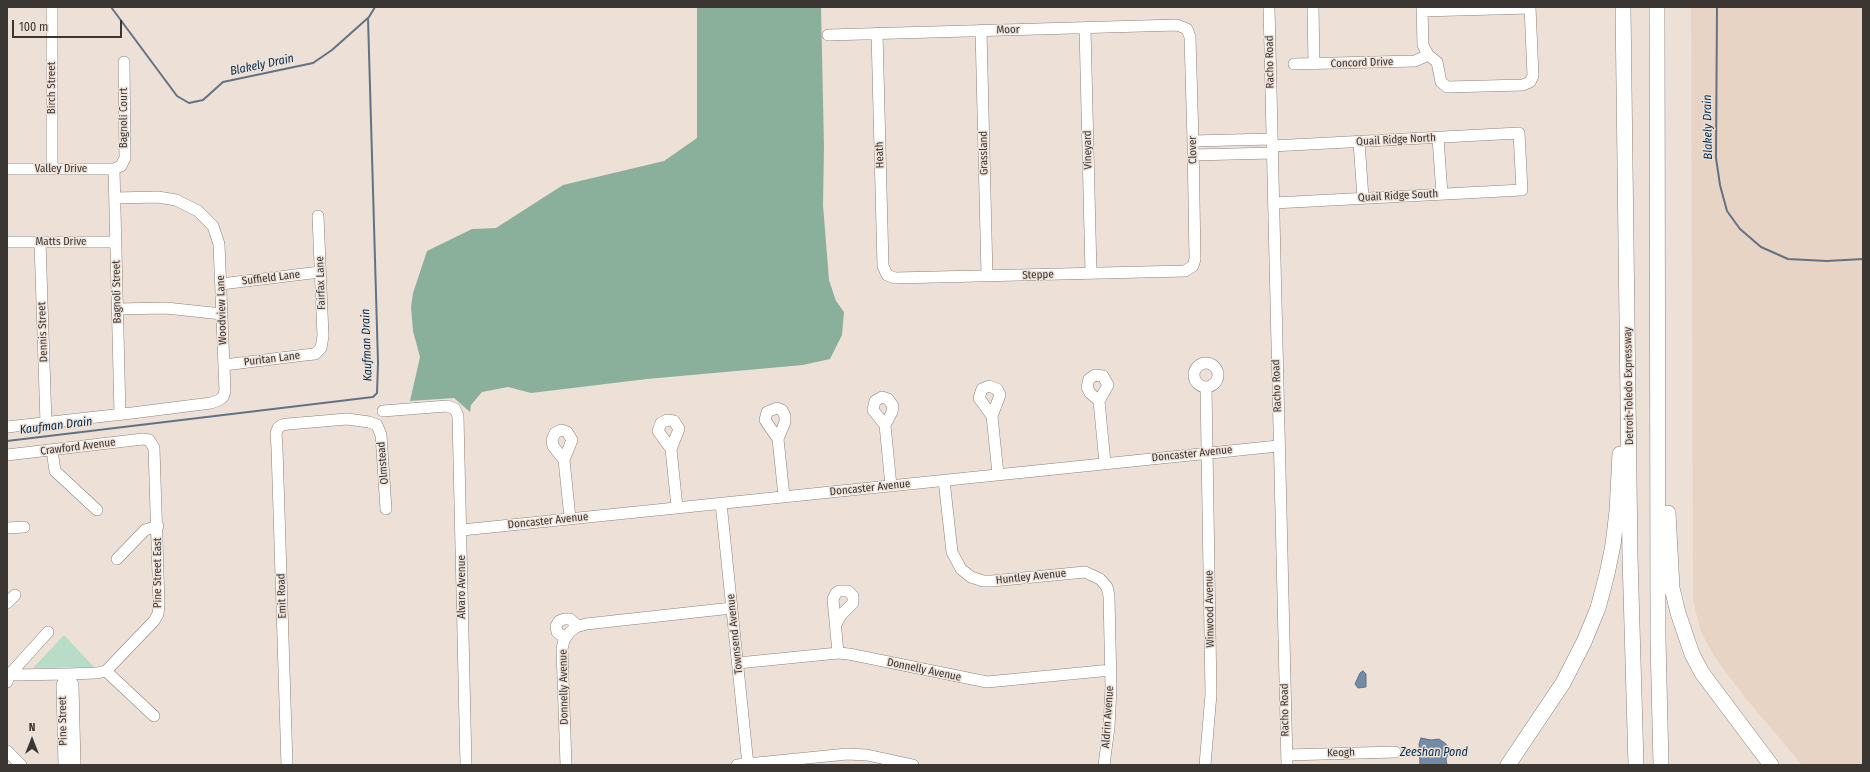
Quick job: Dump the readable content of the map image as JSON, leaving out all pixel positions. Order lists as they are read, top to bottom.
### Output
{
  "streets": {
    "highway": ["Detroit-Toledo Expressway"],
    "street": [
      "Moor",
      "Racho Road",
      "Concord Drive",
      "Birch Street",
      "Bagnoli Court",
      "Quail Ridge North",
      "Vineyard",
      "Clover",
      "Grassland",
      "Heath",
      "Valley Drive",
      "Quail Ridge South",
      "Matts Drive",
      "Steppe",
      "Suffield Lane",
      "Fairfax Lane",
      "Bagnoli Street",
      "Woodview Lane",
      "Dennis Street",
      "Puritan Lane",
      "Crawford Avenue",
      "Doncaster Avenue",
      "Olmstead",
      "Pine Street East",
      "Huntley Avenue",
      "Alvaro Avenue",
      "Emit Road",
      "Winwood Avenue",
      "Townsend Avenue",
      "Donnelly Avenue",
      "Aldrin Avenue",
      "Pine Street",
      "Keogh"
    ]
  },
  "crossings": [
    ["Moor", "Vineyard"],
    ["Moor", "Clover"],
    ["Moor", "Grassland"],
    ["Moor", "Heath"],
    ["Racho Road", "Quail Ridge North"],
    ["Racho Road", "Quail Ridge South"],
    ["Racho Road", "Doncaster Avenue"],
    ["Racho Road", "Keogh"],
    ["Birch Street", "Valley Drive"],
    ["Bagnoli Court", "Valley Drive"],
    ["Bagnoli Court", "Bagnoli Street"],
    ["Quail Ridge North", "Quail Ridge South"],
    ["Vineyard", "Steppe"],
    ["Clover", "Steppe"],
    ["Grassland", "Steppe"],
    ["Heath", "Steppe"],
    ["Valley Drive", "Bagnoli Street"],
    ["Matts Drive", "Bagnoli Street"],
    ["Matts Drive", "Dennis Street"],
    ["Suffield Lane", "Fairfax Lane"],
    ["Suffield Lane", "Woodview Lane"],
    ["Fairfax Lane", "Puritan Lane"],
    ["Bagnoli Street", "Woodview Lane"],
    ["Woodview Lane", "Dennis Street"],
    ["Woodview Lane", "Puritan Lane"],
    ["Crawford Avenue", "Pine Street East"],
    ["Doncaster Avenue", "Huntley Avenue"],
    ["Doncaster Avenue", "Alvaro Avenue"],
    ["Doncaster Avenue", "Winwood Avenue"],
    ["Doncaster Avenue", "Townsend Avenue"],
    ["Olmstead", "Emit Road"],
    ["Huntley Avenue", "Donnelly Avenue"],
    ["Huntley Avenue", "Aldrin Avenue"],
    ["Townsend Avenue", "Donnelly Avenue"],
    ["Donnelly Avenue", "Aldrin Avenue"]
  ],
  "water": ["Blakely Drain", "Kaufman Drain", "Zeeshan Pond"],
  "scale_bar": "100 m",
  "north": "top"
}
